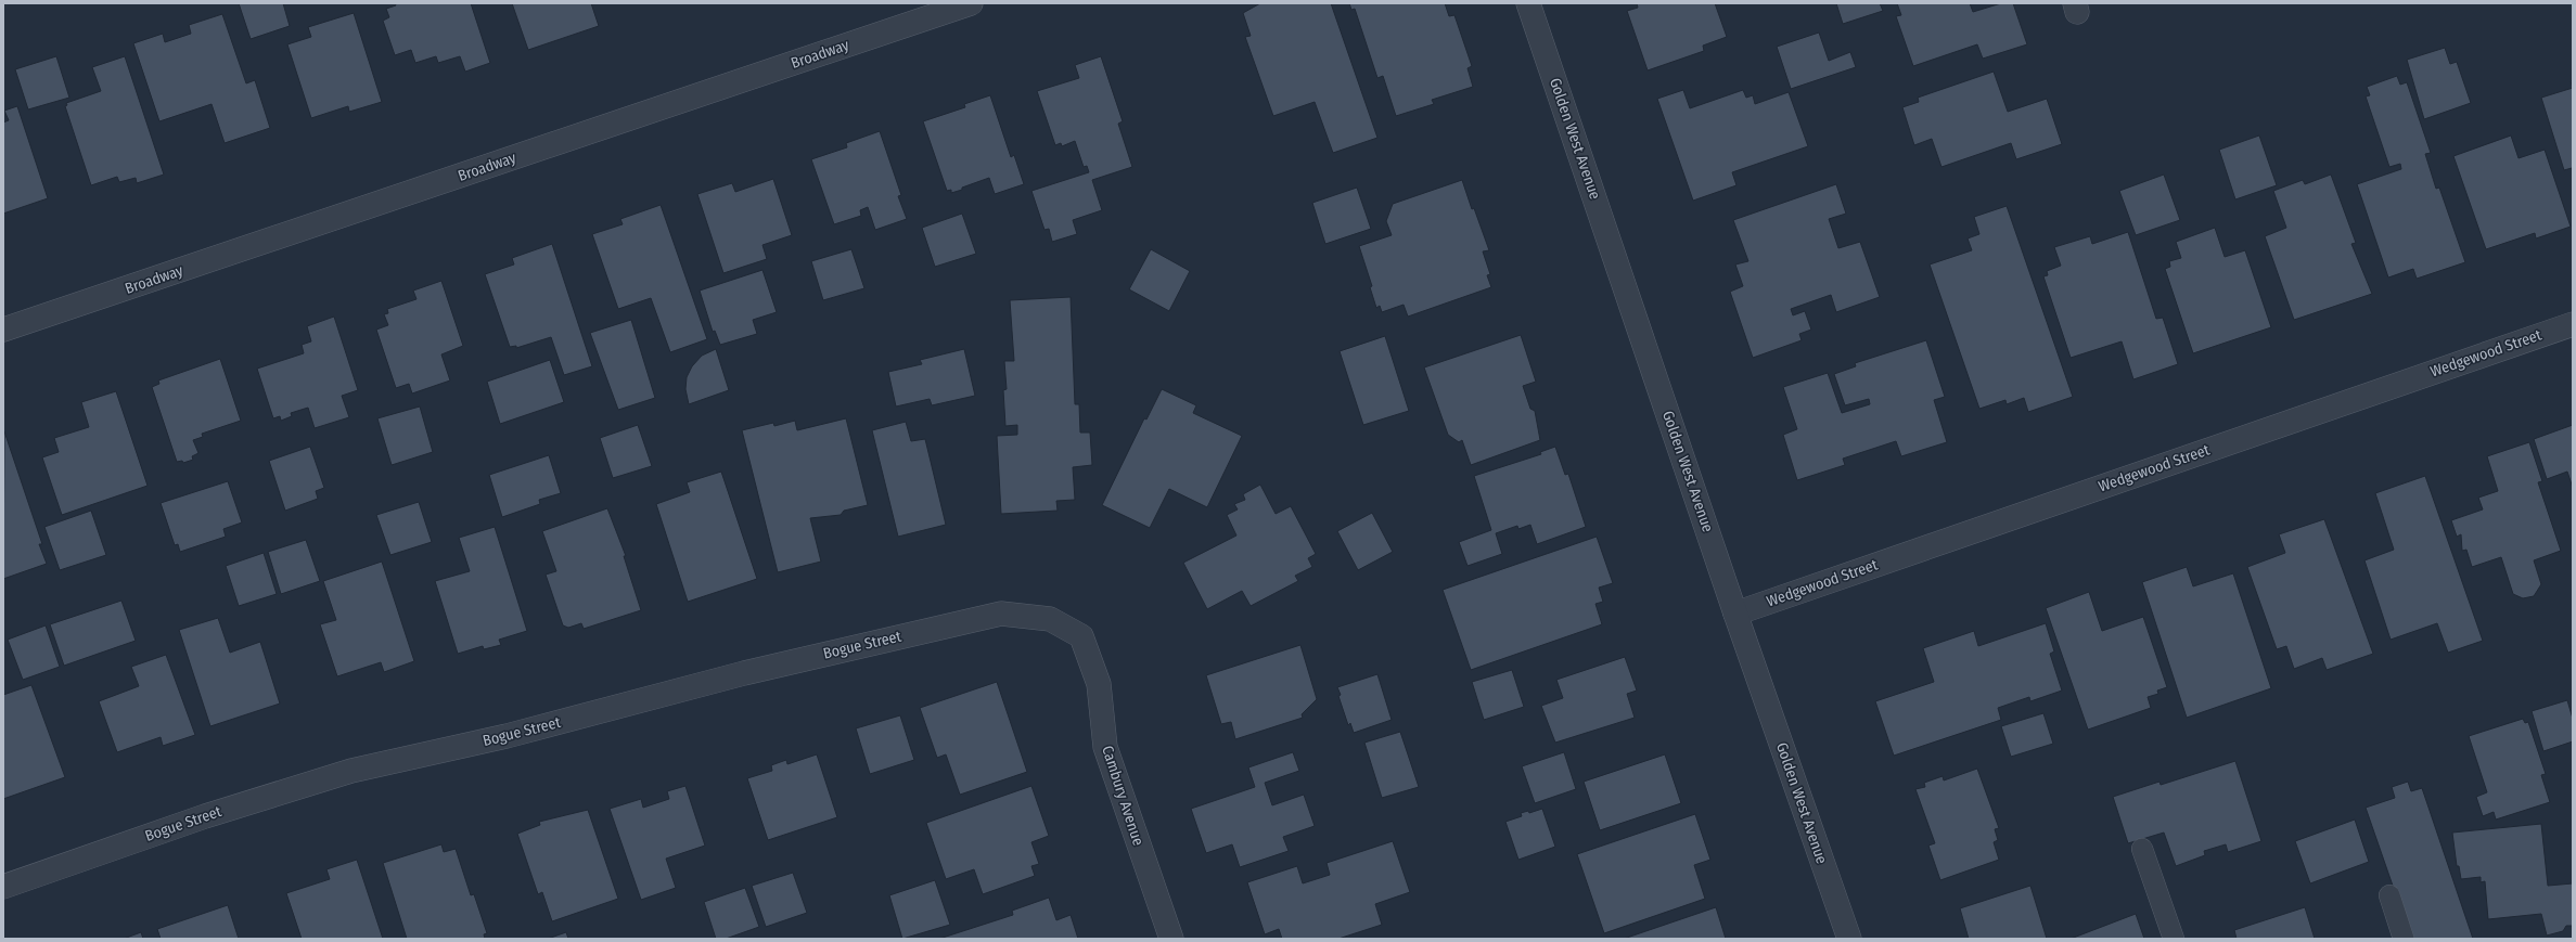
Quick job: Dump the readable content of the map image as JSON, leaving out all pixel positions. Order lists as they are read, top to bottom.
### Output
{
  "streets": {
    "street": [
      "Broadway",
      "Golden West Avenue",
      "Wedgewood Street",
      "Bogue Street",
      "Cambury Avenue"
    ]
  },
  "crossings": [
    ["Golden West Avenue", "Wedgewood Street"],
    ["Bogue Street", "Cambury Avenue"]
  ]
}
